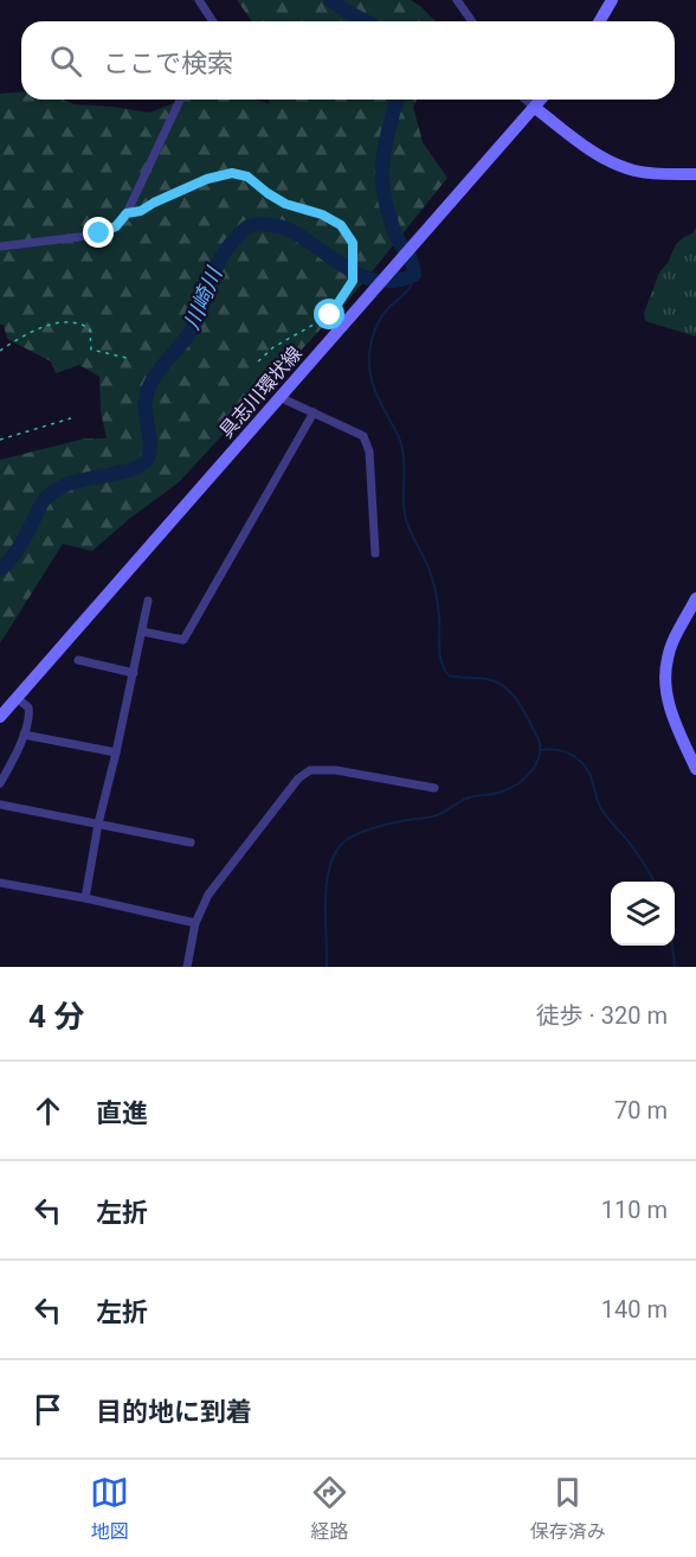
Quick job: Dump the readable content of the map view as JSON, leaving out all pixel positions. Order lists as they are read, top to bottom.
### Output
{
  "streets": {
    "main road": ["具志川環状線"]
  },
  "water": ["川崎川"],
  "page": {
    "search": "ここで検索",
    "heading": ["4 分", "徒歩 · 320 m"],
    "list": [
      ["直進", "70 m"],
      ["左折", "110 m"],
      ["左折", "140 m"],
      "目的地に到着"
    ],
    "nav": ["地図", "経路", "保存済み"]
  }
}
